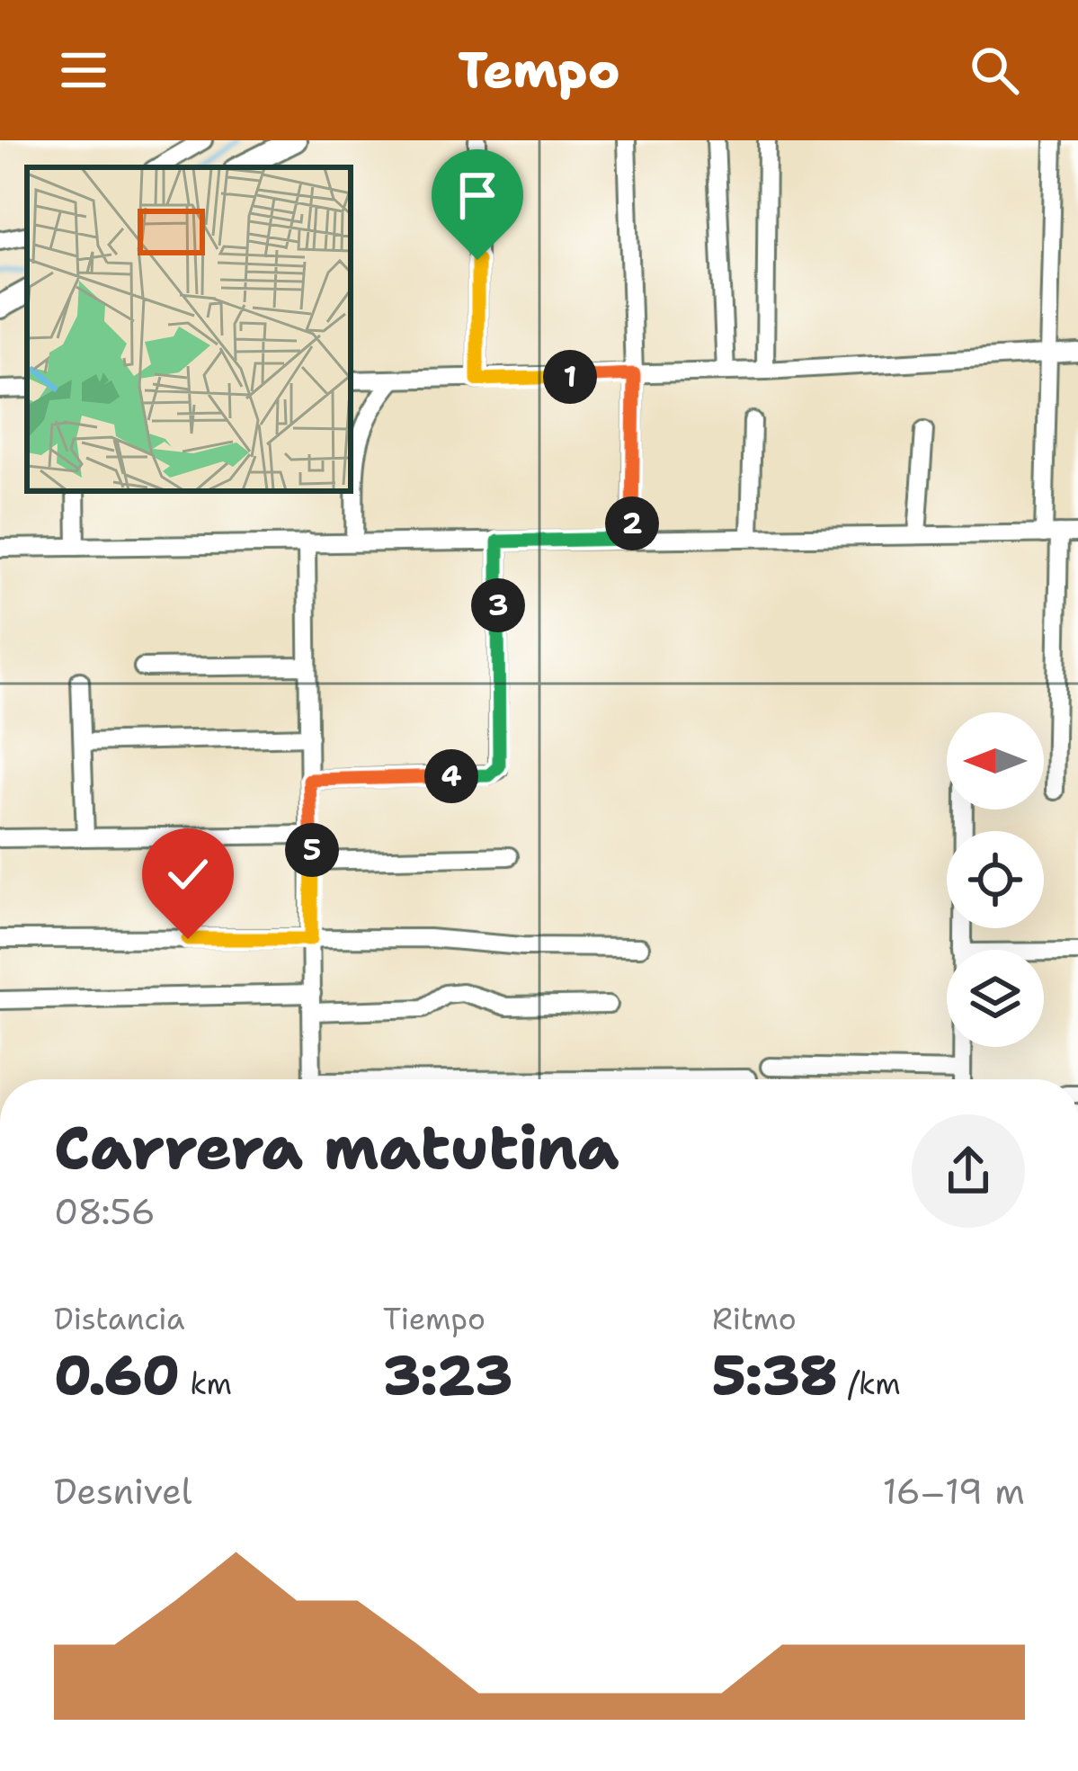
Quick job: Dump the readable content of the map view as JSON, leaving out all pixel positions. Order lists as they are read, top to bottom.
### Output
{
  "north": "left",
  "page": {
    "header": "Tempo",
    "pins": [
      "1",
      "2",
      "3",
      "4",
      "5"
    ],
    "heading": ["Carrera matutina", "08:56"],
    "stats": [
      ["Distancia", "0.60 km"],
      ["Tiempo", "3:23"],
      ["Ritmo", "5:38 /km"]
    ],
    "chart": ["Desnivel", "16–19 m"]
  }
}
